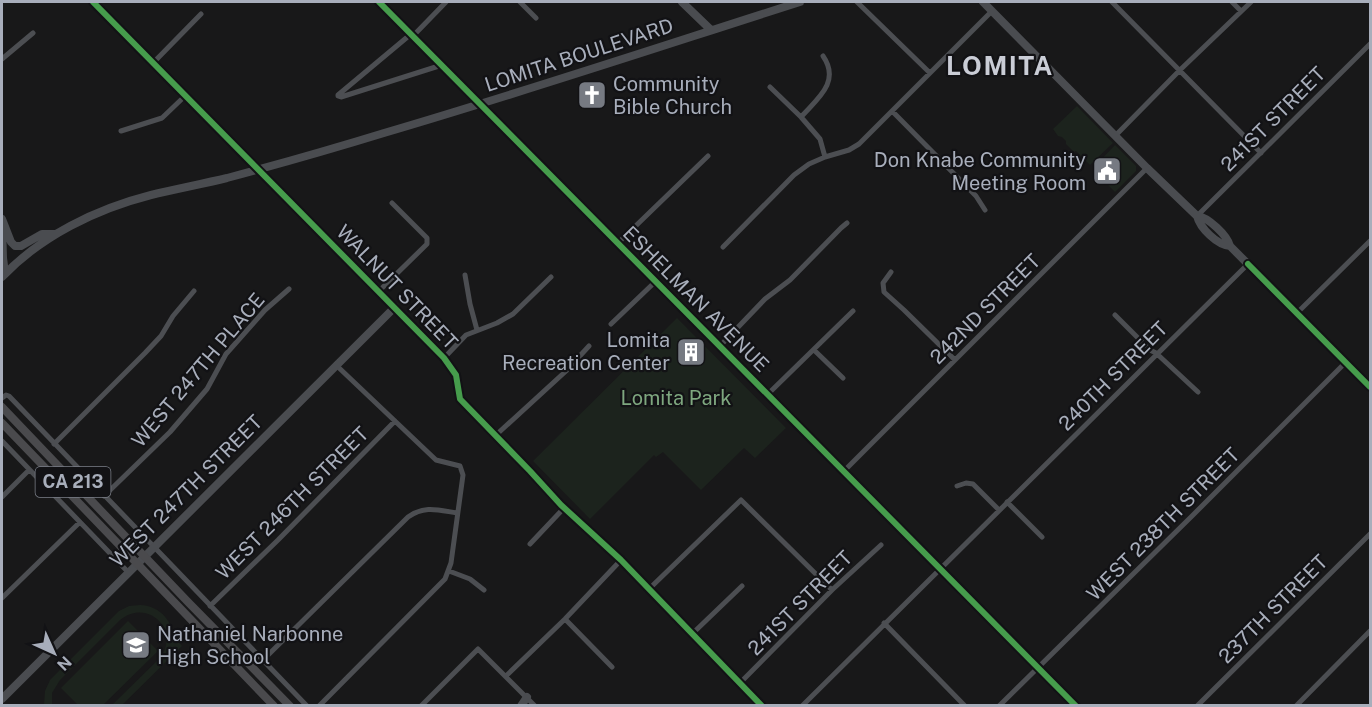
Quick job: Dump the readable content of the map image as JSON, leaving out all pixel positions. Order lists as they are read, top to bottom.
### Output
{
  "streets": {
    "main road": ["CA 213"],
    "street": [
      "LOMITA BOULEVARD",
      "241ST STREET",
      "WALNUT STREET",
      "ESHELMAN AVENUE",
      "242ND STREET",
      "WEST 247TH PLACE",
      "240TH STREET",
      "WEST 247TH STREET",
      "WEST 246TH STREET",
      "WEST 238TH STREET",
      "237TH STREET"
    ]
  },
  "crossings": [
    ["LOMITA BOULEVARD", "WALNUT STREET"],
    ["LOMITA BOULEVARD", "ESHELMAN AVENUE"],
    ["241ST STREET", "WALNUT STREET"],
    ["WALNUT STREET", "WEST 247TH STREET"],
    ["ESHELMAN AVENUE", "242ND STREET"],
    ["ESHELMAN AVENUE", "240TH STREET"],
    ["ESHELMAN AVENUE", "WEST 238TH STREET"],
    ["CA 213", "WEST 247TH STREET"]
  ],
  "districts": ["LOMITA"],
  "parks": ["Lomita Park"],
  "places": {
    "church": ["Community Bible Church"],
    "public building": ["Don Knabe Community Meeting Room"],
    "building": ["Lomita Recreation Center"],
    "school or university": ["Nathaniel Narbonne High School"]
  },
  "north": "bottom right"
}
